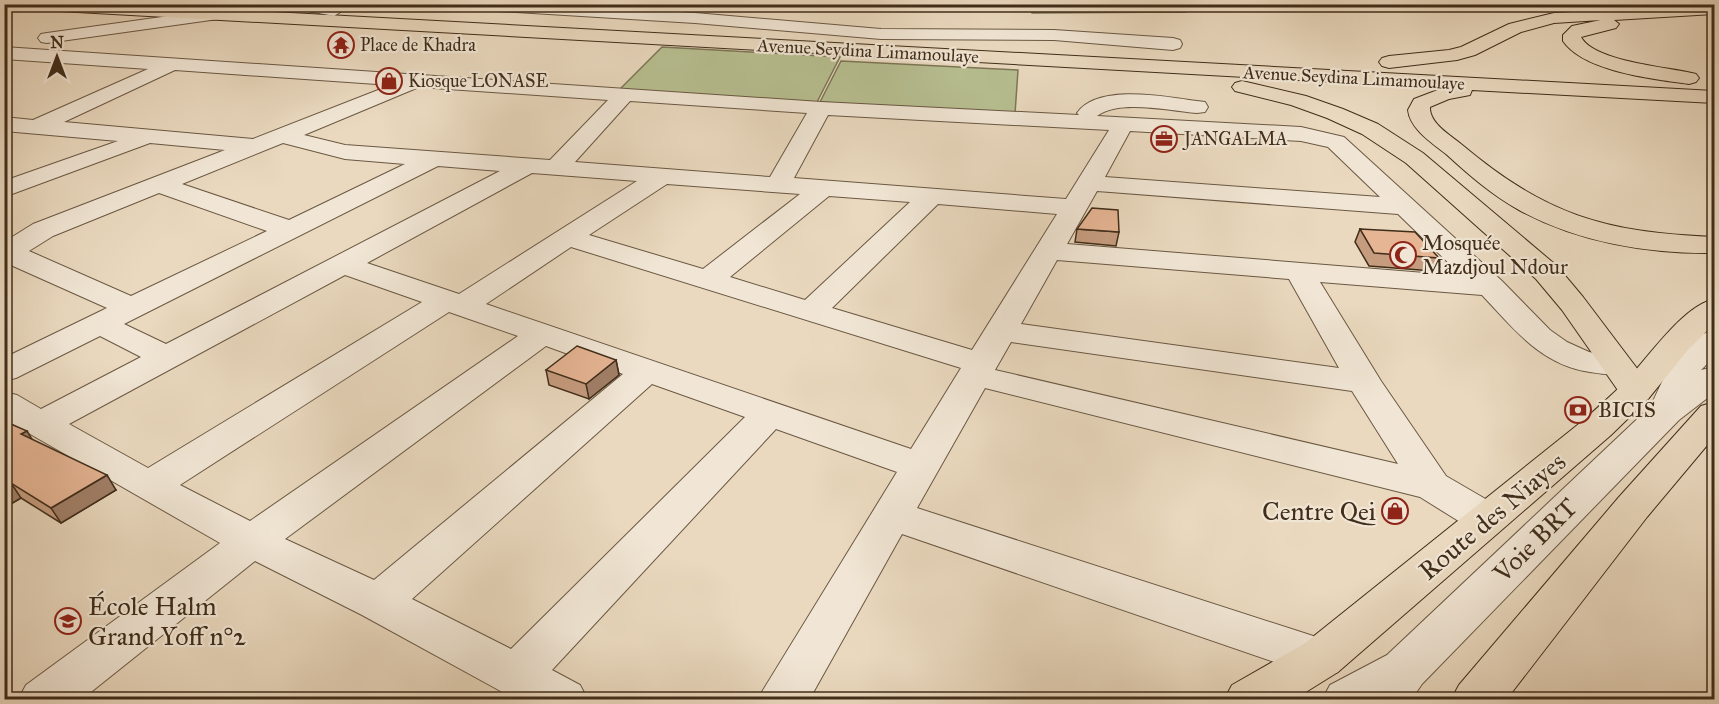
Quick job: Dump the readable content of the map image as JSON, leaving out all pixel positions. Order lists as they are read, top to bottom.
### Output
{
  "streets": {
    "main road": ["Avenue Seydina Limamoulaye", "Route des Niayes"],
    "street": ["Voie BRT"]
  },
  "crossings": [
    ["Route des Niayes", "Voie BRT"]
  ],
  "places": {
    "temple": ["Place de Khadra"],
    "shop": ["Kiosque LONASE", "Centre Qei"],
    "office": ["JANGALMA"],
    "mosque": ["Mosquée Mazdjoul Ndour"],
    "bank": ["BICIS"],
    "school or university": ["École Halm Grand Yoff n°2"]
  },
  "north": "top"
}
